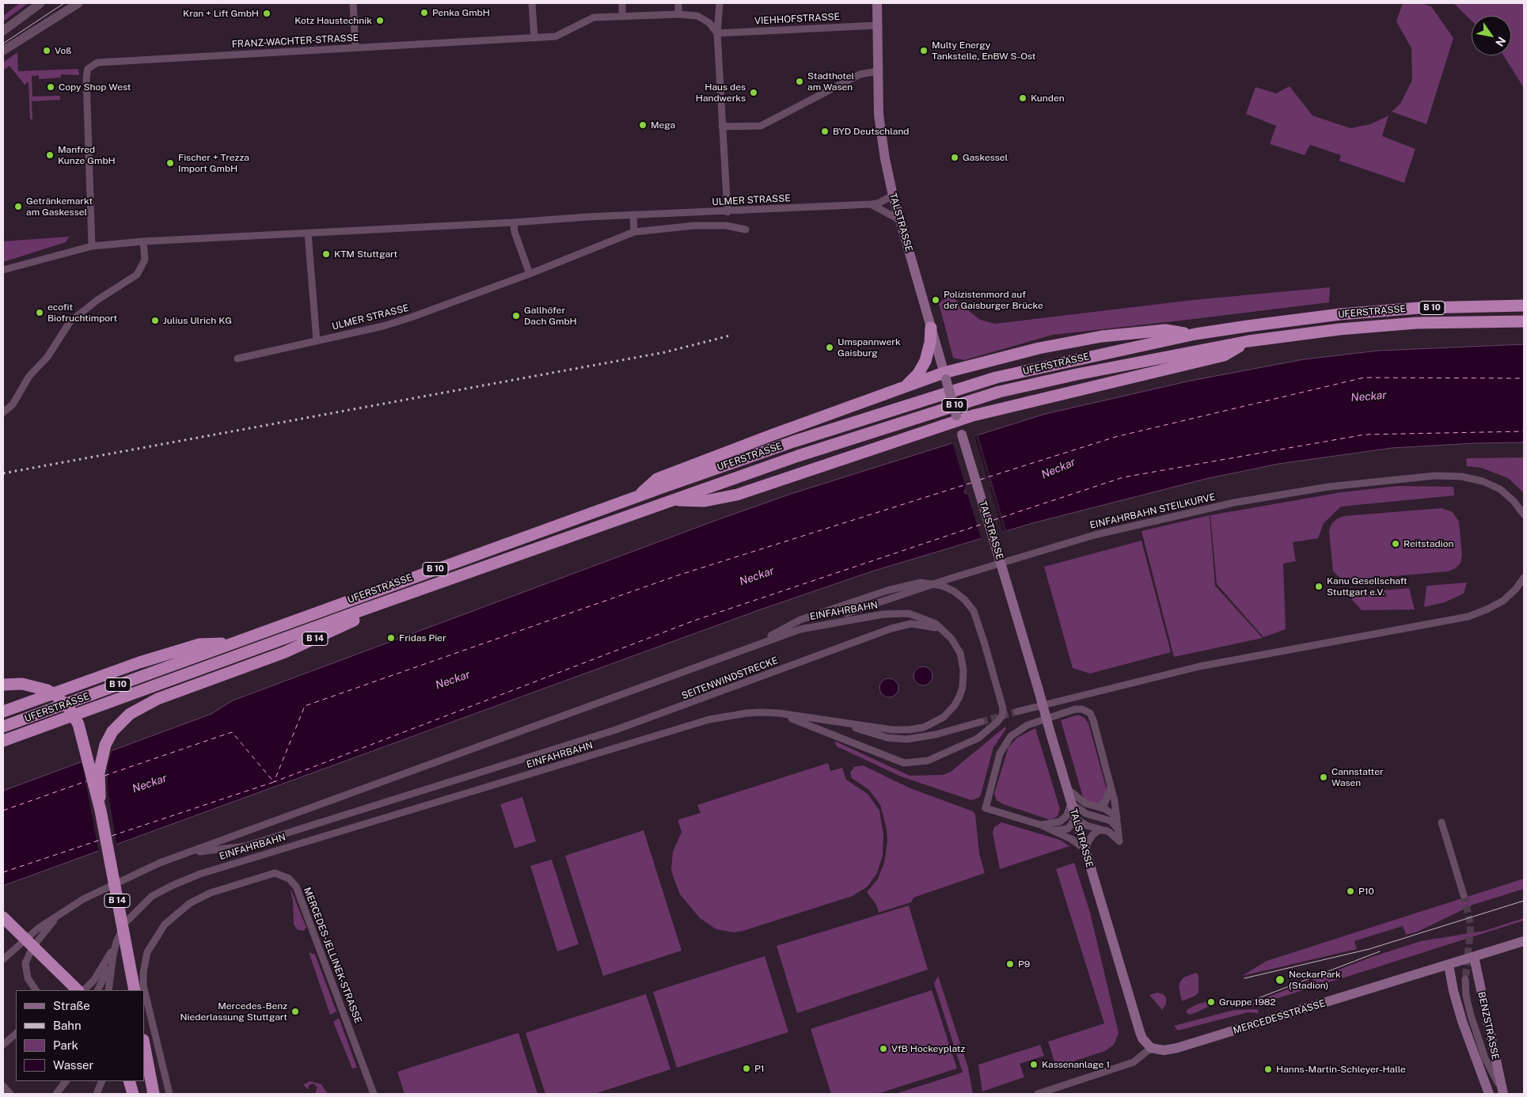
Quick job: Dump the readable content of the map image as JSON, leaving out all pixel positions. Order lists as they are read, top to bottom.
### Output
{
  "streets": {
    "highway": ["B 10", "UFERSTRASSE", "B 14"],
    "main road": ["TALSTRASSE", "MERCEDESSTRASSE", "BENZSTRASSE"],
    "street": [
      "VIEHHOFSTRASSE",
      "FRANZ-WACHTER-STRASSE",
      "ULMER STRASSE",
      "EINFAHRBAHN STEILKURVE",
      "EINFAHRBAHN",
      "SEITENWINDSTRECKE",
      "MERCEDES-JELLINEK-STRASSE"
    ]
  },
  "crossings": [
    ["VIEHHOFSTRASSE", "FRANZ-WACHTER-STRASSE"],
    ["VIEHHOFSTRASSE", "TALSTRASSE"],
    ["FRANZ-WACHTER-STRASSE", "ULMER STRASSE"],
    ["ULMER STRASSE", "TALSTRASSE"],
    ["TALSTRASSE", "B 10"],
    ["TALSTRASSE", "MERCEDESSTRASSE"],
    ["B 10", "UFERSTRASSE"],
    ["UFERSTRASSE", "B 14"],
    ["EINFAHRBAHN", "SEITENWINDSTRECKE"],
    ["MERCEDESSTRASSE", "BENZSTRASSE"]
  ],
  "water": ["Neckar"],
  "places": [
    "Penka GmbH",
    "Kran + Lift GmbH",
    "Kotz Haustechnik",
    "Voß",
    "Multy Energy Tankstelle, EnBW S-Ost",
    "Stadthotel am Wasen",
    "Copy Shop West",
    "Haus des Handwerks",
    "Kunden",
    "Mega",
    "BYD Deutschland",
    "Manfred Kunze GmbH",
    "Gaskessel",
    "Fischer + Trezza Import GmbH",
    "Getränkemarkt am Gaskessel",
    "KTM Stuttgart",
    "Polizistenmord auf der Gaisburger Brücke",
    "ecofit Biofruchtimport",
    "Gallhöfer Dach GmbH",
    "Julius Ulrich KG",
    "Umspannwerk Gaisburg",
    "Reitstadion",
    "Kanu Gesellschaft Stuttgart e.V.",
    "Fridas Pier",
    "Cannstatter Wasen",
    "P10",
    "P9",
    "NeckarPark (Stadion)",
    "Gruppe 1982",
    "Mercedes-Benz Niederlassung Stuttgart",
    "VfB Hockeyplatz",
    "Kassenanlage 1",
    "P1",
    "Hanns-Martin-Schleyer-Halle"
  ],
  "legend": [
    "Straße",
    "Bahn",
    "Park",
    "Wasser"
  ],
  "north": "bottom right"
}
